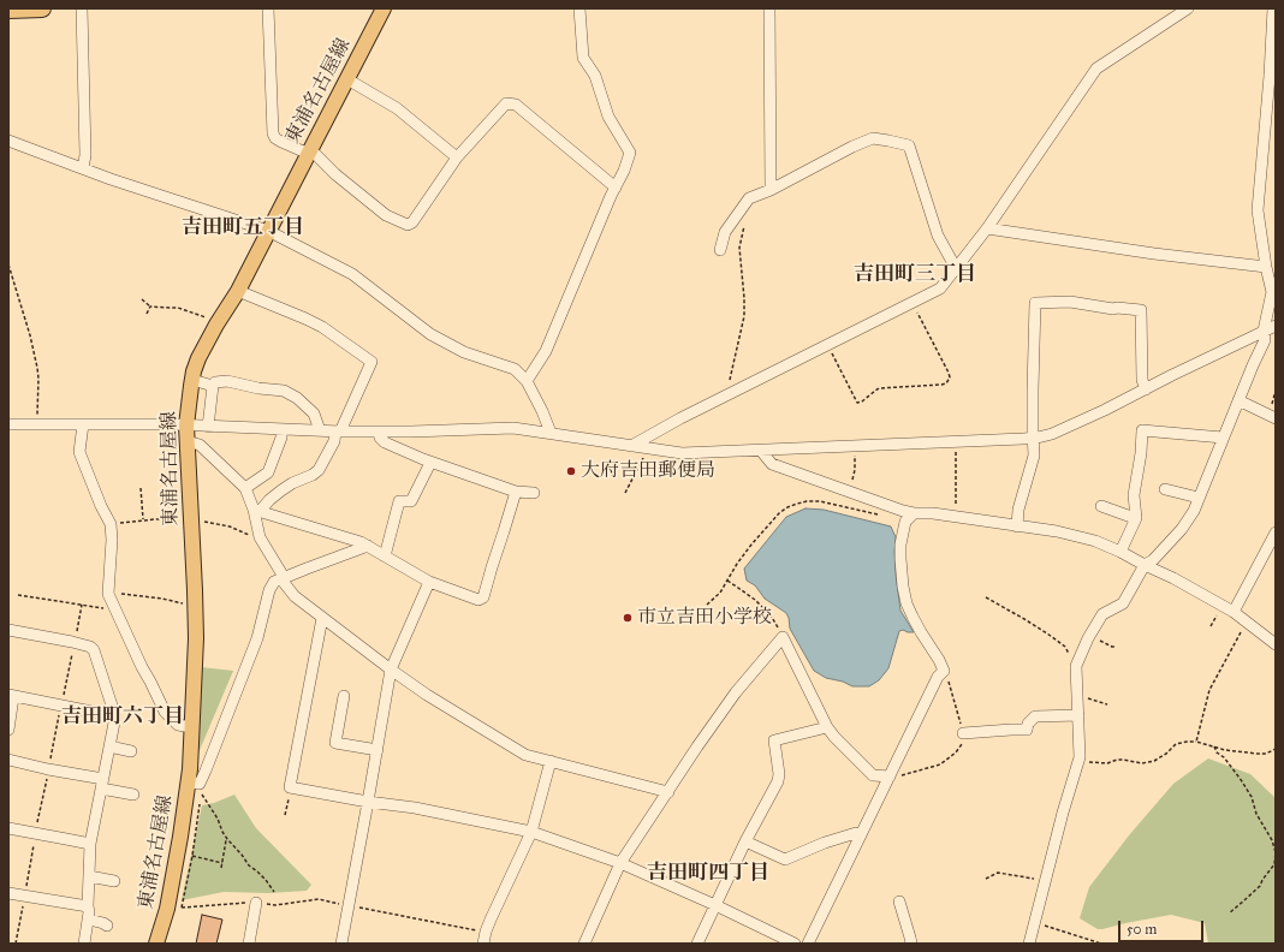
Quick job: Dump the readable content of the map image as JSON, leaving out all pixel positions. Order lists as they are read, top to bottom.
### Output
{
  "streets": {
    "main road": ["東浦名古屋線"]
  },
  "districts": [
    "吉田町五丁目",
    "吉田町三丁目",
    "吉田町六丁目",
    "吉田町四丁目"
  ],
  "places": ["大府吉田郵便局", "市立吉田小学校"],
  "scale_bar": "50 m"
}
